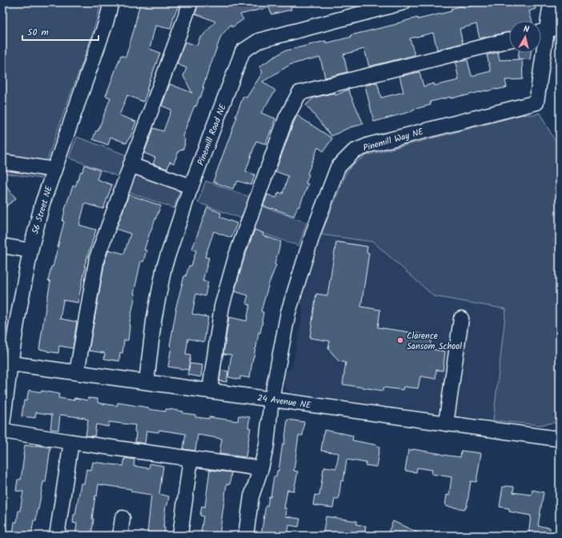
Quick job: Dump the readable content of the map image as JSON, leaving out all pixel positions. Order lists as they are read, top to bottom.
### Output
{
  "streets": {
    "street": [
      "Pinemill Road NE",
      "Pinemill Way NE",
      "56 Street NE",
      "24 Avenue NE"
    ]
  },
  "crossings": [
    ["Pinemill Road NE", "24 Avenue NE"],
    ["Pinemill Way NE", "24 Avenue NE"],
    ["56 Street NE", "24 Avenue NE"]
  ],
  "places": ["Clarence Sansom School"],
  "scale_bar": "50 m",
  "north": "top"
}
